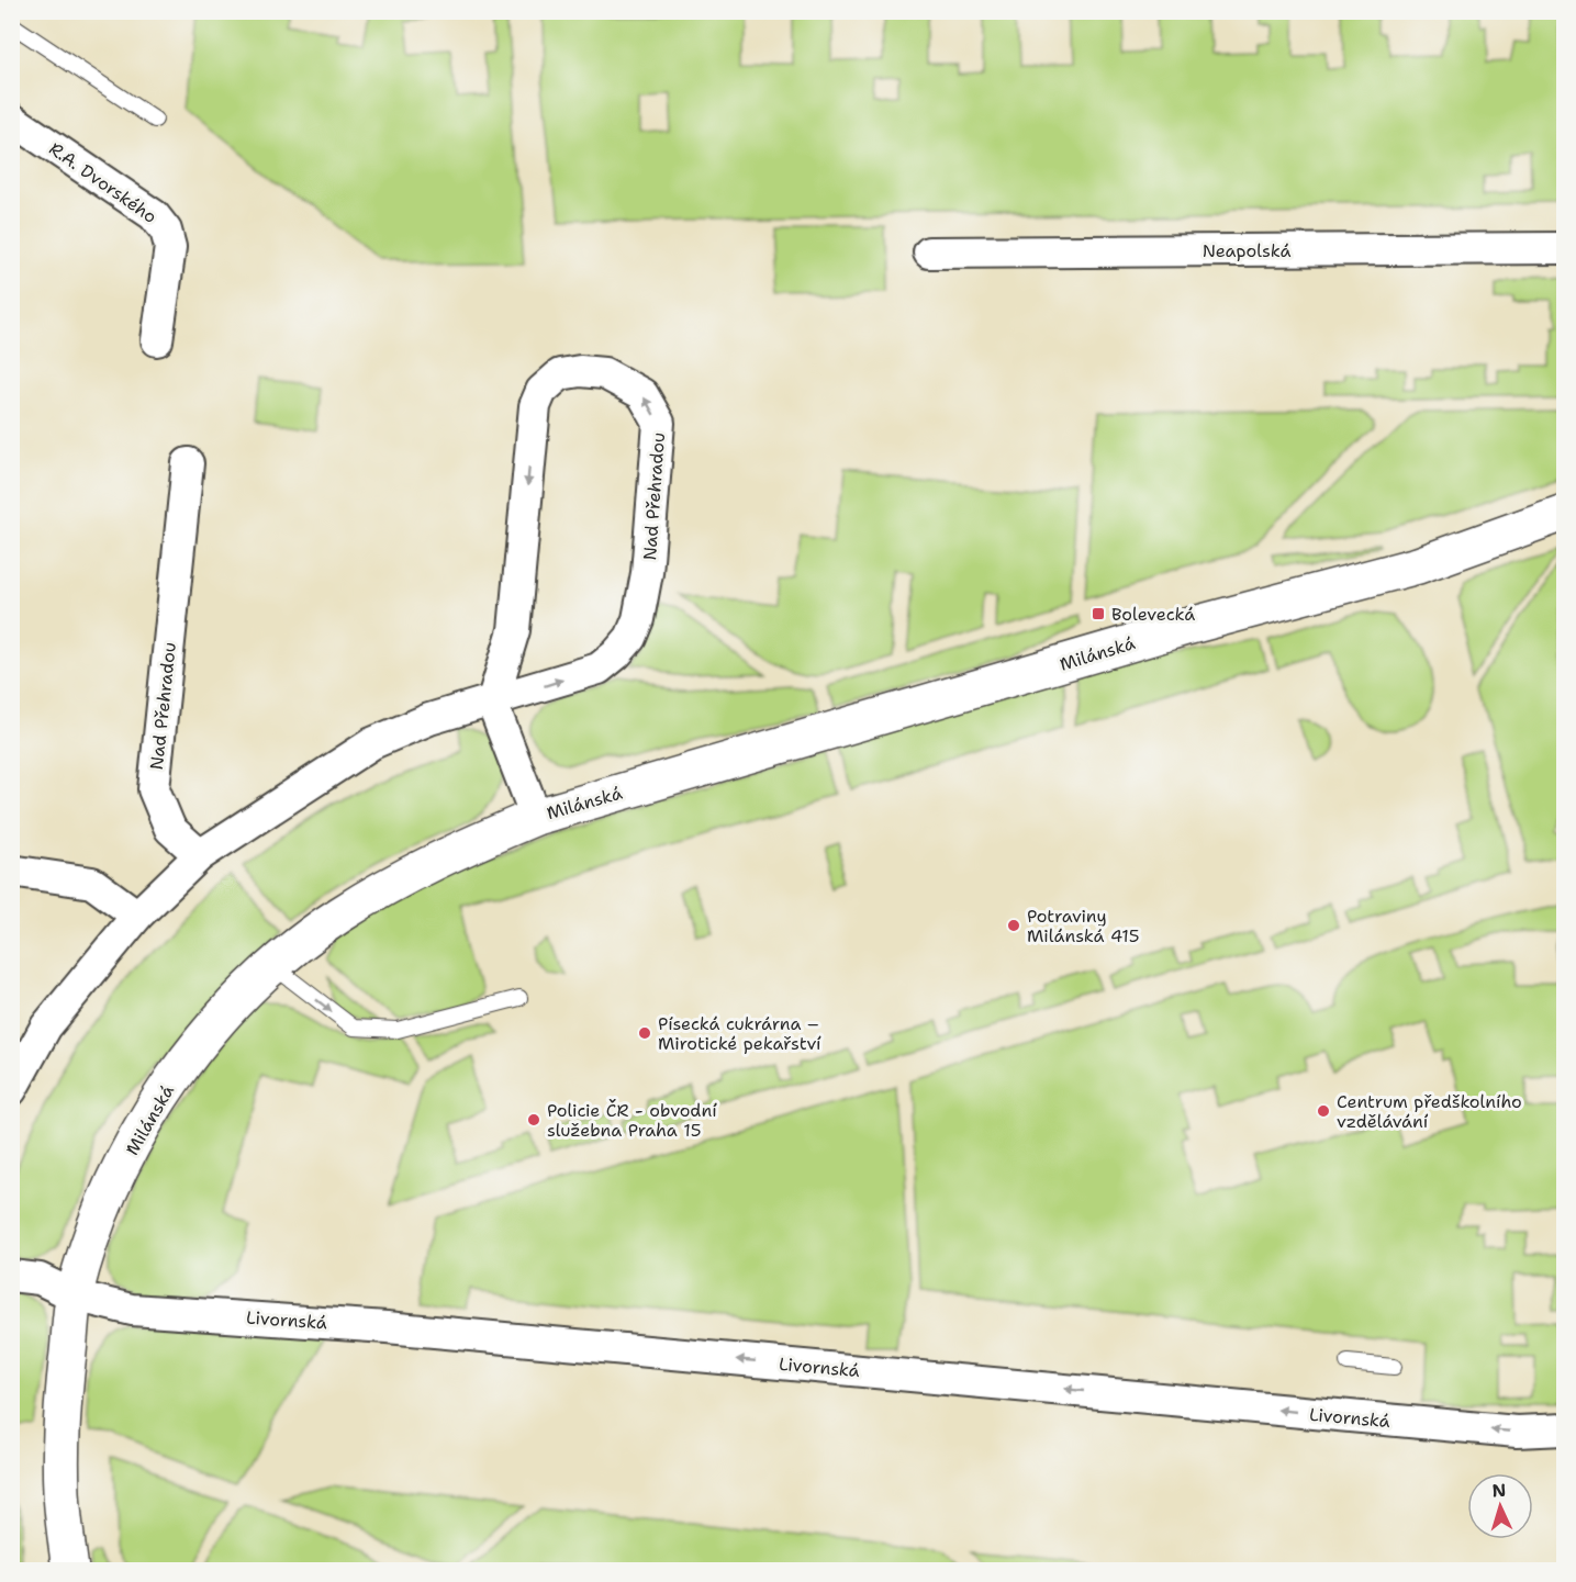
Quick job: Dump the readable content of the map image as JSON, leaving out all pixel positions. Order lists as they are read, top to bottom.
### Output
{
  "streets": {
    "street": [
      "R.A. Dvorského",
      "Neapolská",
      "Nad Přehradou",
      "Milánská",
      "Livornská"
    ]
  },
  "crossings": [
    ["Milánská", "Livornská"]
  ],
  "one_way": ["Livornská"],
  "places": {
    "transit": ["Bolevecká"],
    "other": [
      "Potraviny Milánská 415",
      "Písecká cukrárna – Mirotické pekařství",
      "Centrum předškolního vzdělávání",
      "Policie ČR - obvodní služebna Praha 15"
    ]
  },
  "north": "top"
}
